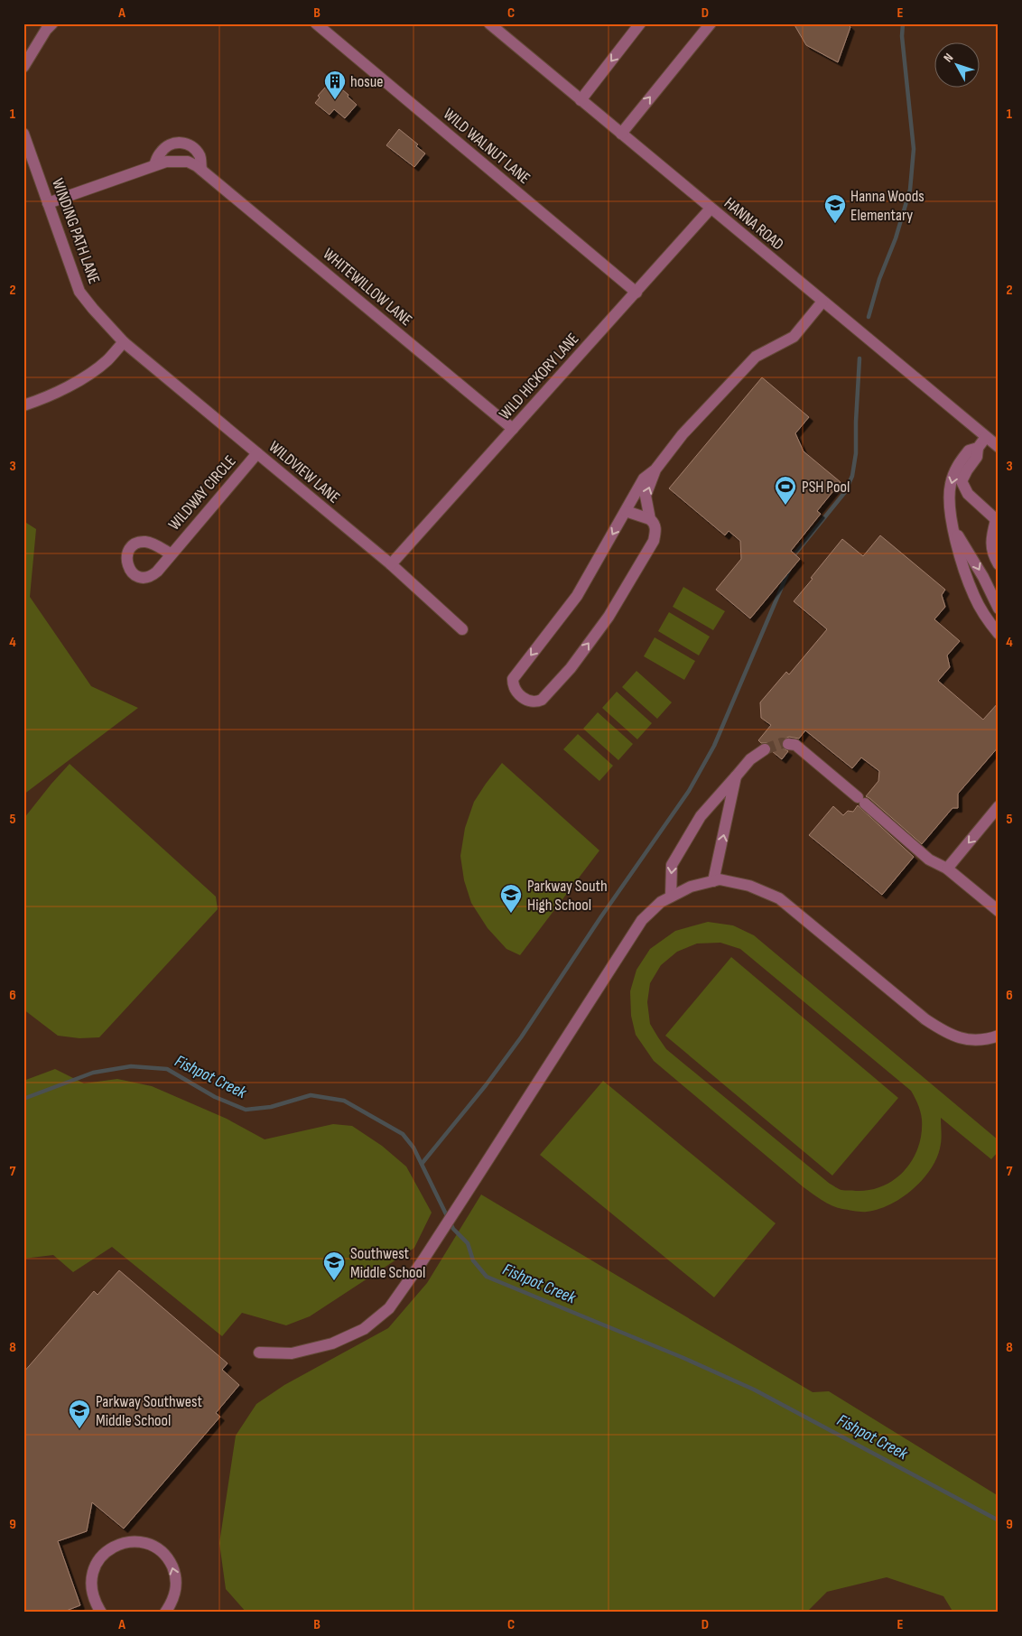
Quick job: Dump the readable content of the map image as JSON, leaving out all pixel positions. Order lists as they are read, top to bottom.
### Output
{
  "streets": {
    "street": [
      "WILD WALNUT LANE",
      "HANNA ROAD",
      "WINDING PATH LANE",
      "WHITEWILLOW LANE",
      "WILD HICKORY LANE",
      "WILDVIEW LANE",
      "WILDWAY CIRCLE"
    ]
  },
  "crossings": [
    ["WILD WALNUT LANE", "WILD HICKORY LANE"],
    ["HANNA ROAD", "WILD HICKORY LANE"],
    ["WINDING PATH LANE", "WHITEWILLOW LANE"],
    ["WINDING PATH LANE", "WILDVIEW LANE"],
    ["WHITEWILLOW LANE", "WILD HICKORY LANE"],
    ["WILD HICKORY LANE", "WILDVIEW LANE"],
    ["WILDVIEW LANE", "WILDWAY CIRCLE"]
  ],
  "water": ["Fishpot Creek"],
  "places": {
    "building": ["hosue"],
    "school or university": [
      "Hanna Woods Elementary",
      "Parkway South High School",
      "Southwest Middle School",
      "Parkway Southwest Middle School"
    ],
    "sports": ["PSH Pool"]
  },
  "north": "top left",
  "grid": {
    "columns": [
      "A",
      "B",
      "C",
      "D",
      "E"
    ],
    "rows": [
      "1",
      "2",
      "3",
      "4",
      "5",
      "6",
      "7",
      "8",
      "9"
    ]
  }
}
